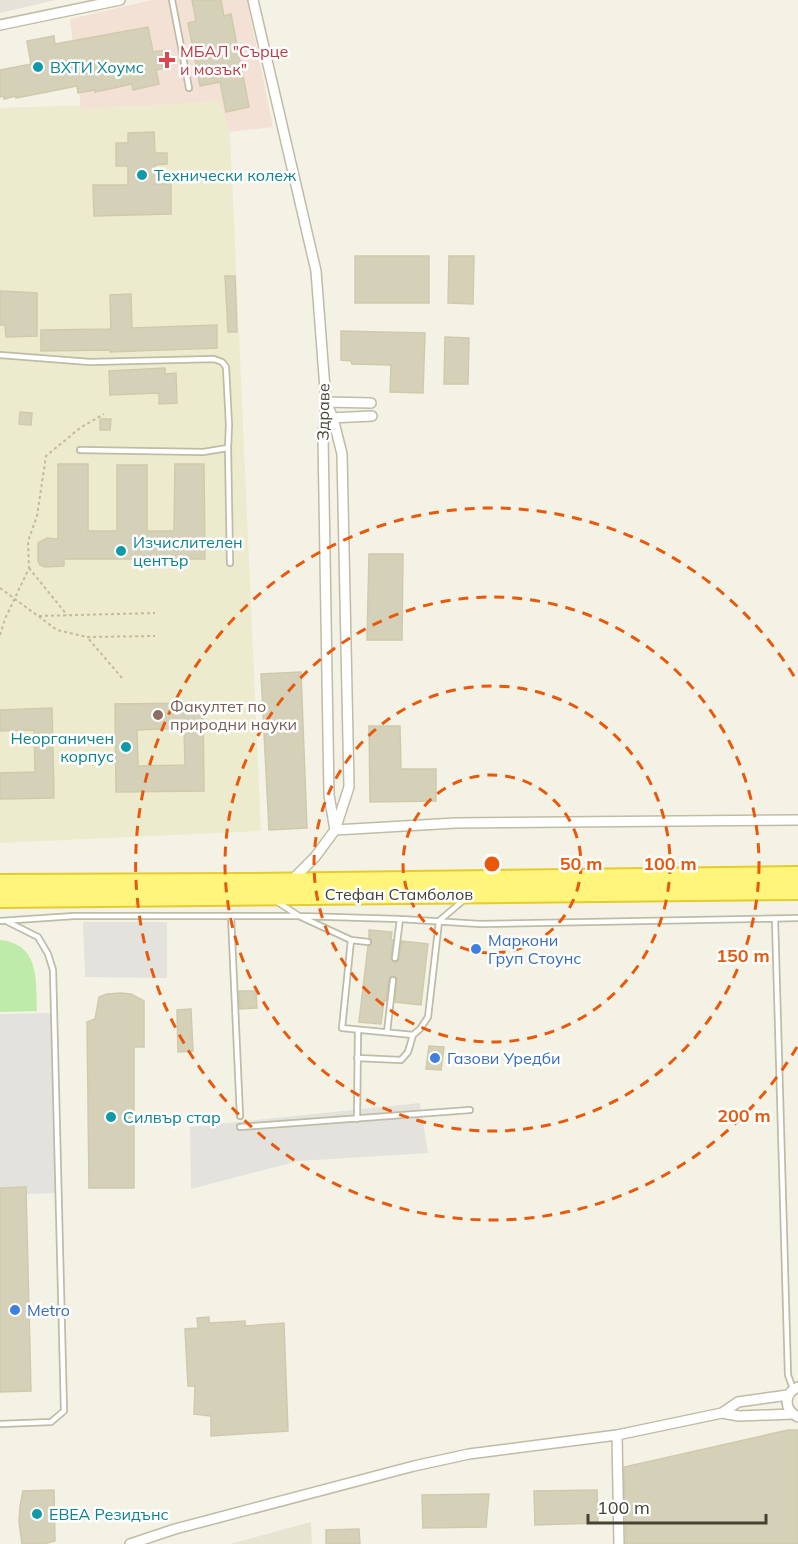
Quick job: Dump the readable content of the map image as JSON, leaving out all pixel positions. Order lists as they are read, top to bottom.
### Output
{
  "streets": {
    "highway": ["Стефан Стамболов"],
    "street": ["Здраве"]
  },
  "crossings": [
    ["Здраве", "Стефан Стамболов"]
  ],
  "places": {
    "health": ["МБАЛ \"Сърце и мозък\""],
    "other": [
      "ВХТИ Хоумс",
      "Технически колеж",
      "Изчислителен център",
      "Факултет по природни науки",
      "Неорганичен корпус",
      "Маркони Груп Стоунс",
      "Газови Уредби",
      "Силвър стар",
      "Metro",
      "ЕВЕА Резидънс"
    ]
  },
  "scale_bar": "100 m",
  "rings": [
    "50 m",
    "100 m",
    "150 m",
    "200 m"
  ]
}
